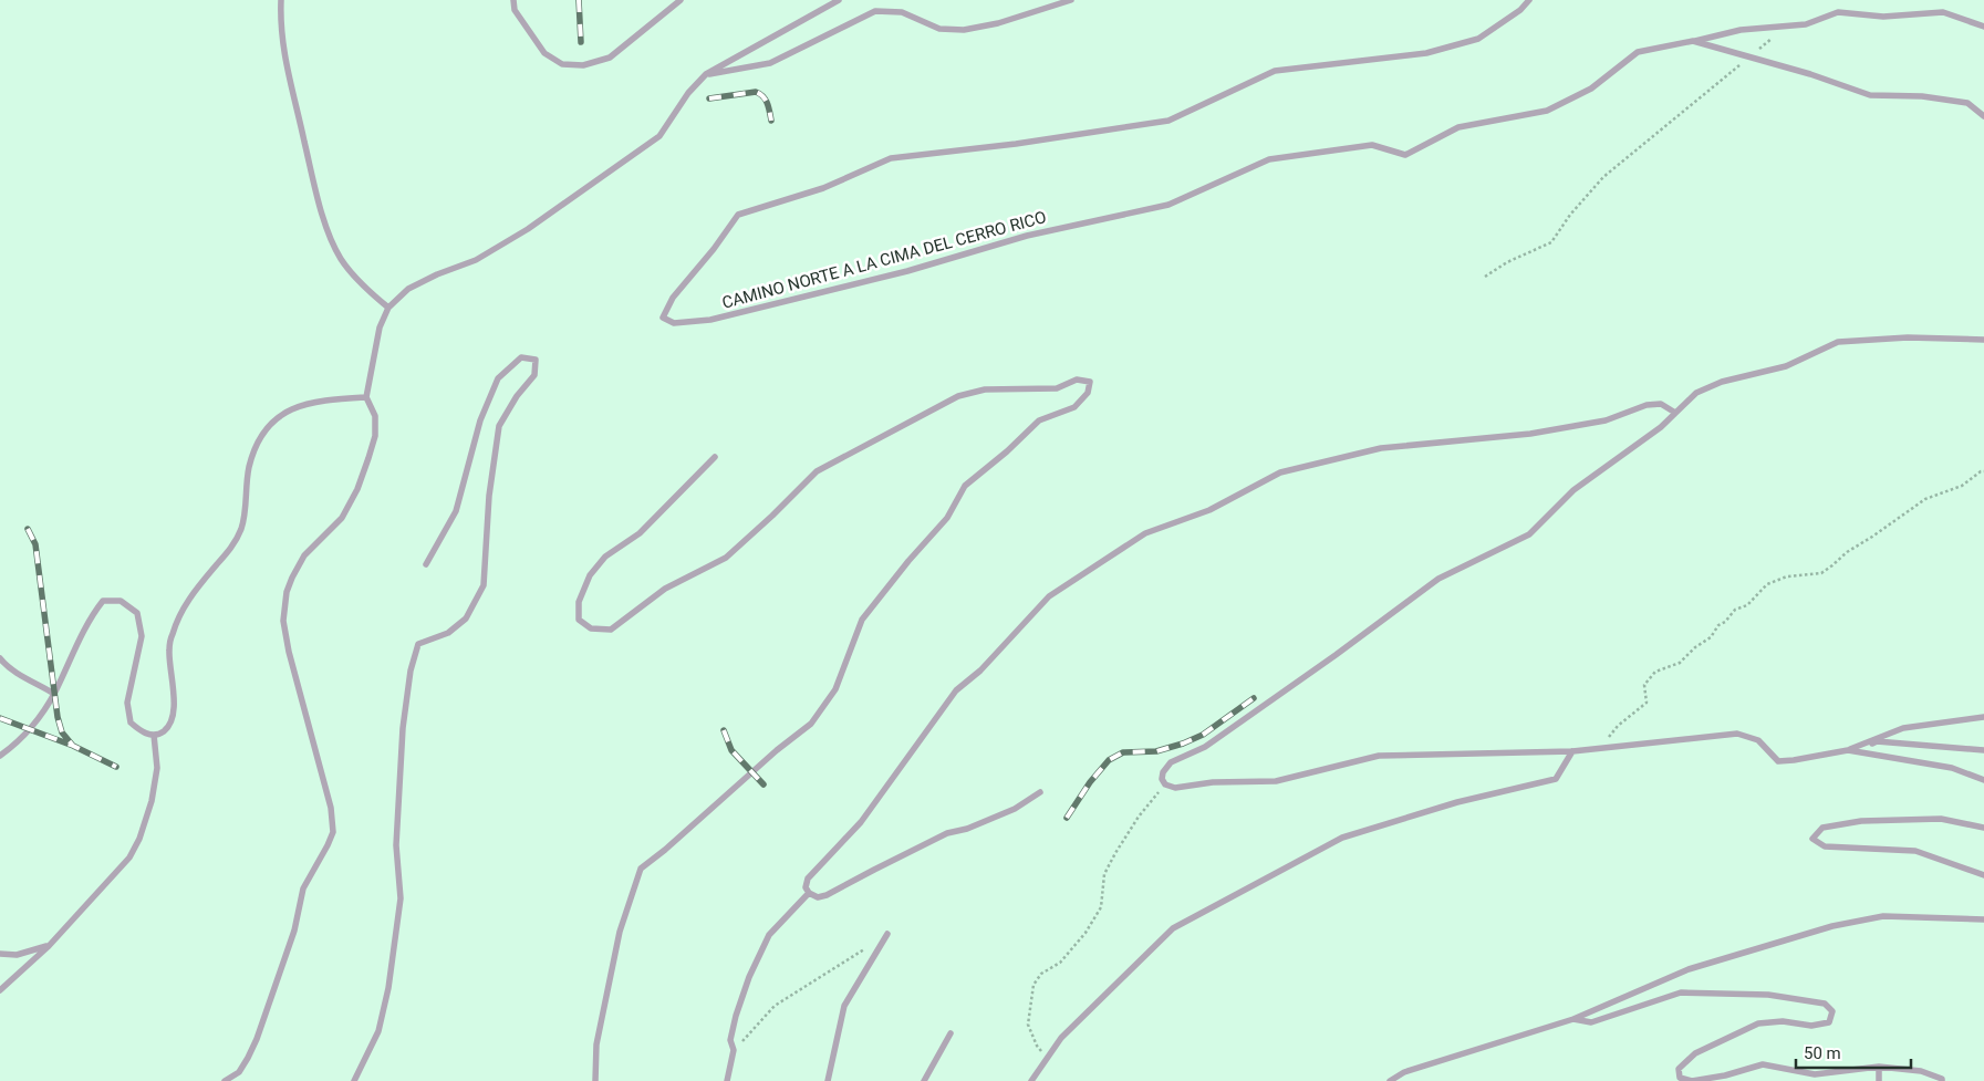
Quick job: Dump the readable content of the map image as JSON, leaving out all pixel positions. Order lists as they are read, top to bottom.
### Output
{
  "streets": {
    "lane": ["CAMINO NORTE A LA CIMA DEL CERRO RICO"]
  },
  "scale_bar": "50 m"
}
